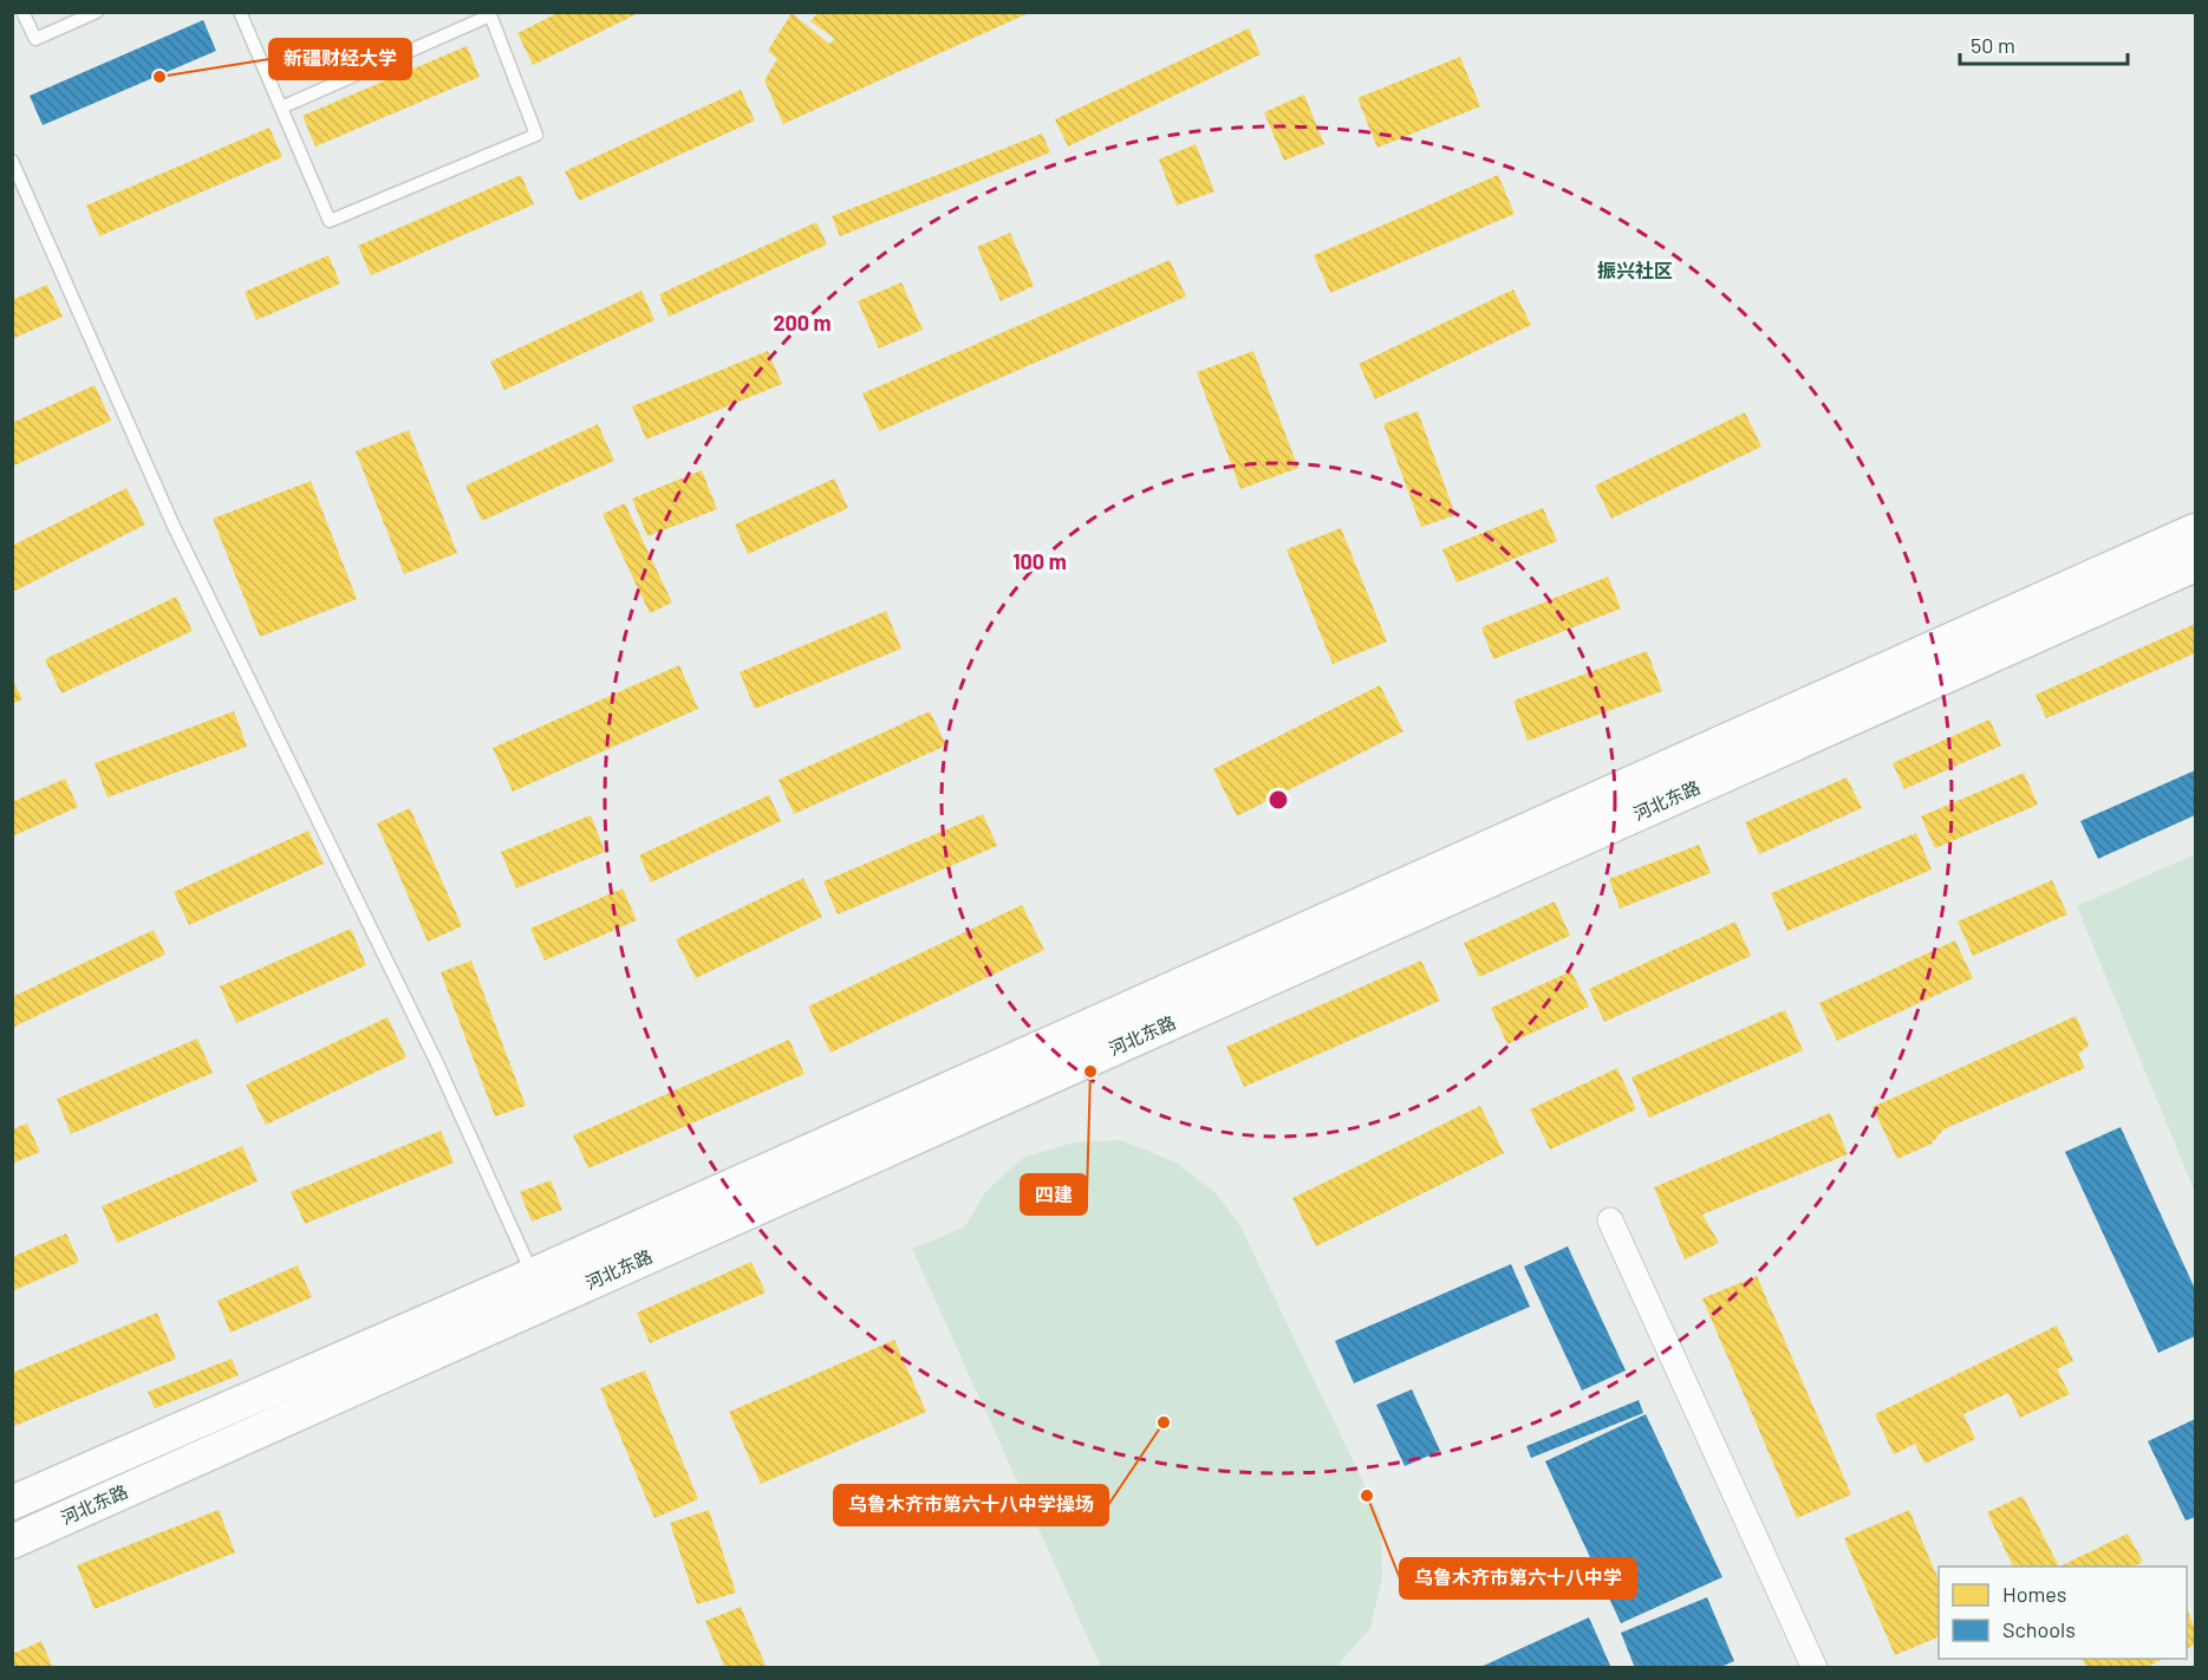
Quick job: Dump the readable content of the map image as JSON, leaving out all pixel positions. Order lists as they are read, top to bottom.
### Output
{
  "streets": {
    "main road": ["河北东路"]
  },
  "districts": ["振兴社区"],
  "places": [
    "新疆财经大学",
    "四建",
    "乌鲁木齐市第六十八中学操场",
    "乌鲁木齐市第六十八中学"
  ],
  "legend": ["Homes", "Schools"],
  "scale_bar": "50 m",
  "rings": ["200 m", "100 m"]
}
